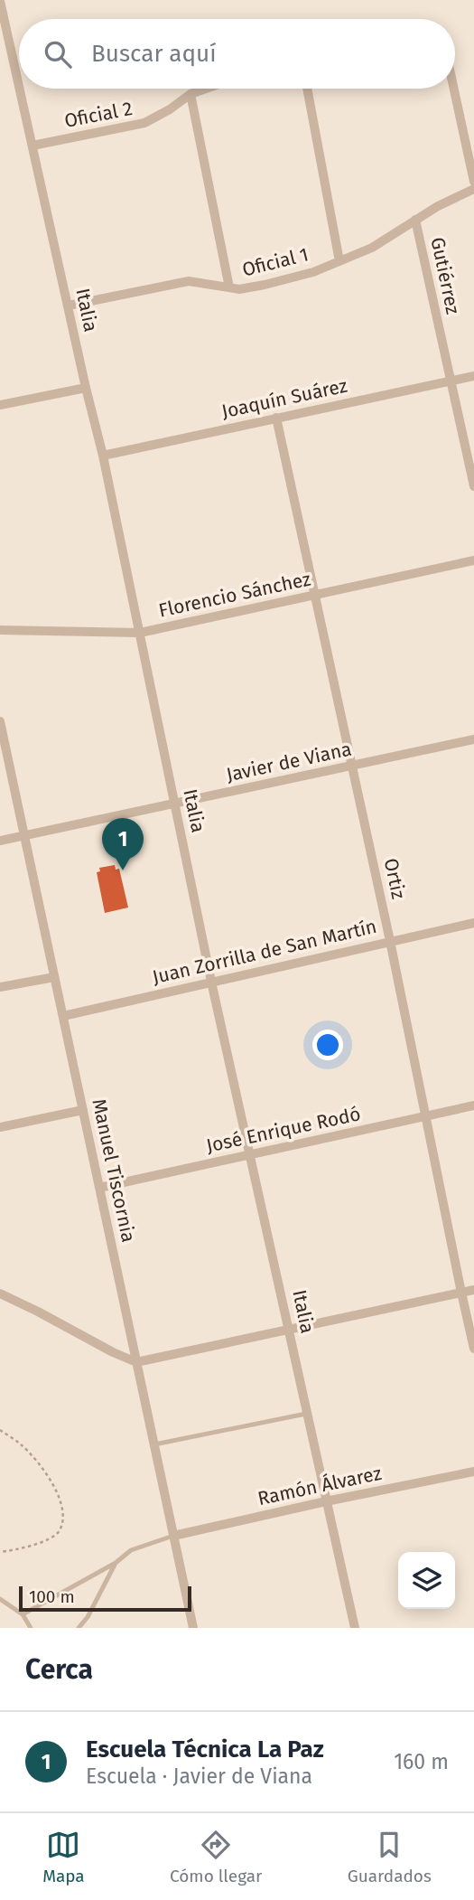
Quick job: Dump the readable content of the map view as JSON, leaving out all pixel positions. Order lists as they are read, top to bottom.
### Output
{
  "streets": {
    "street": [
      "Oficial 2",
      "Oficial 1",
      "Gutiérrez",
      "Italia",
      "Joaquín Suárez",
      "Florencio Sánchez",
      "Javier de Viana",
      "Ortiz",
      "Juan Zorrilla de San Martín",
      "José Enrique Rodó",
      "Manuel Tiscornia",
      "Ramón Álvarez"
    ]
  },
  "crossings": [
    ["Oficial 2", "Italia"],
    ["Oficial 1", "Gutiérrez"],
    ["Oficial 1", "Italia"],
    ["Gutiérrez", "Joaquín Suárez"],
    ["Italia", "Joaquín Suárez"],
    ["Italia", "Florencio Sánchez"],
    ["Italia", "Javier de Viana"],
    ["Italia", "Juan Zorrilla de San Martín"],
    ["Italia", "José Enrique Rodó"],
    ["Italia", "Ramón Álvarez"],
    ["Joaquín Suárez", "Ortiz"],
    ["Florencio Sánchez", "Ortiz"],
    ["Javier de Viana", "Ortiz"],
    ["Javier de Viana", "Manuel Tiscornia"],
    ["Ortiz", "Juan Zorrilla de San Martín"],
    ["Ortiz", "José Enrique Rodó"],
    ["Juan Zorrilla de San Martín", "Manuel Tiscornia"],
    ["José Enrique Rodó", "Manuel Tiscornia"],
    ["Manuel Tiscornia", "Ramón Álvarez"]
  ],
  "scale_bar": "100 m",
  "page": {
    "search": "Buscar aquí",
    "pins": "1",
    "scale": "100 m",
    "heading": "Cerca",
    "list": [
      {
        "mark": "1",
        "name": "Escuela Técnica La Paz",
        "note": "Escuela · Javier de Viana",
        "value": "160 m"
      }
    ],
    "nav": ["Mapa", "Cómo llegar", "Guardados"]
  }
}
